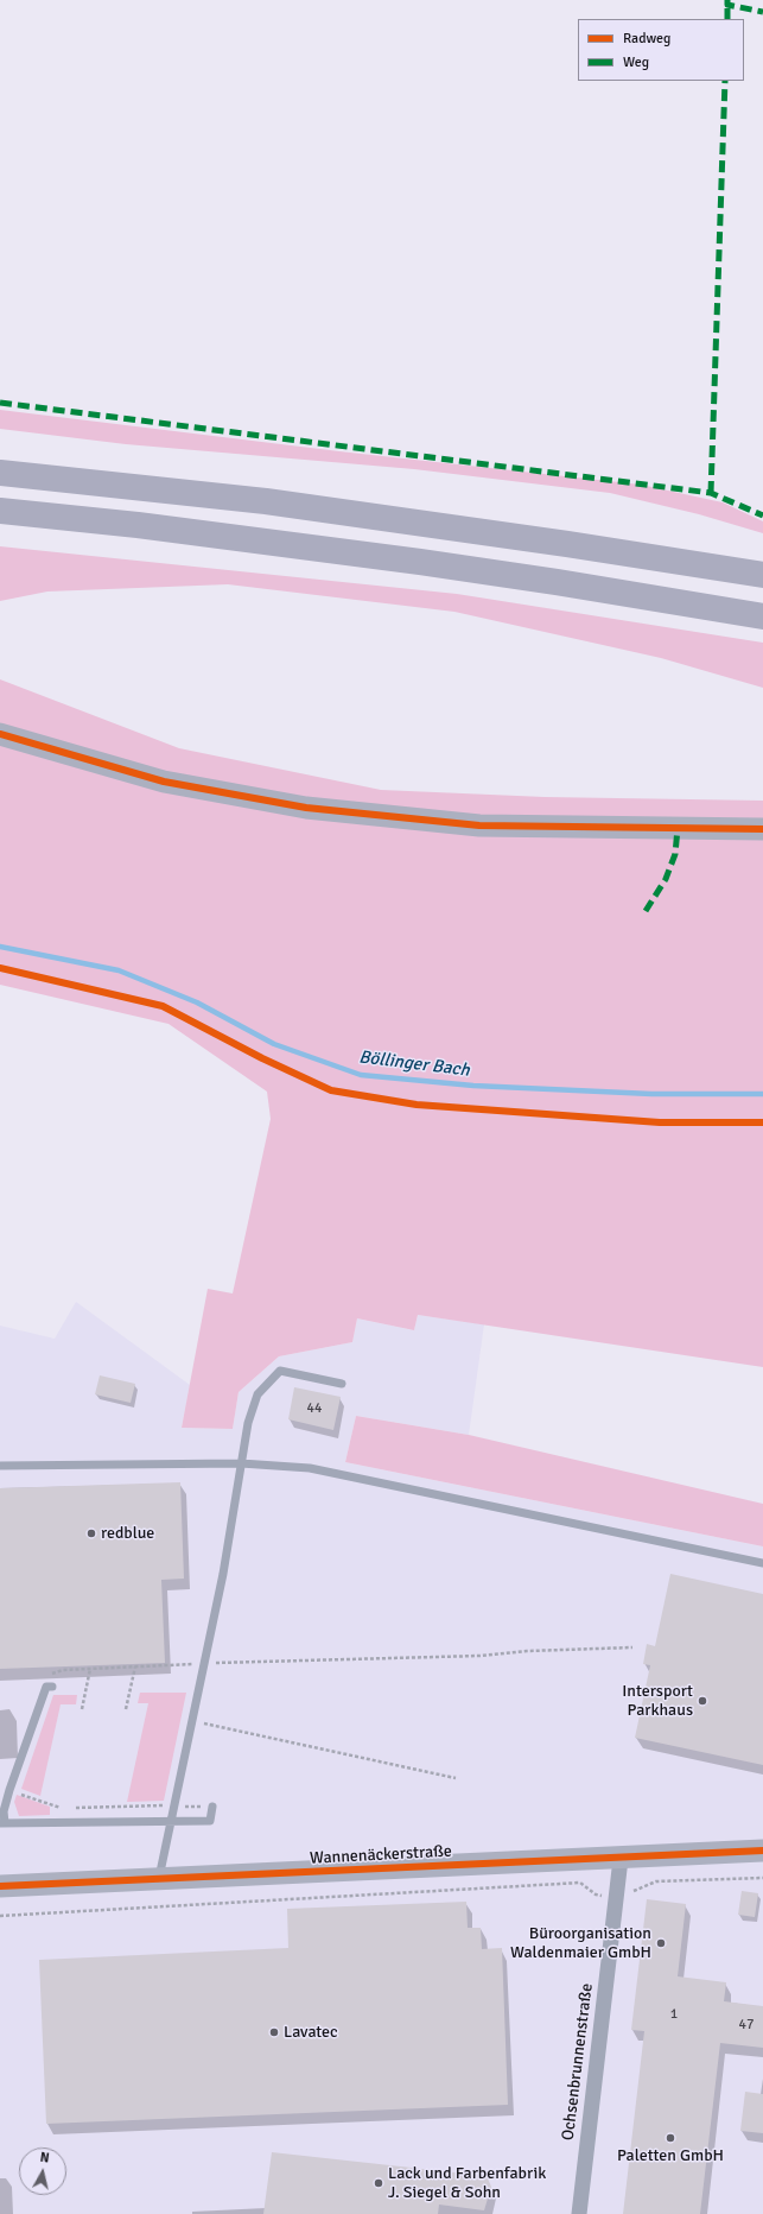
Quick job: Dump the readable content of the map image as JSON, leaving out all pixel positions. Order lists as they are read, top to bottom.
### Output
{
  "streets": {
    "street": ["Wannenäckerstraße", "Ochsenbrunnenstraße"]
  },
  "crossings": [
    ["Wannenäckerstraße", "Ochsenbrunnenstraße"]
  ],
  "water": ["Böllinger Bach"],
  "places": [
    "redblue",
    "Intersport Parkhaus",
    "Büroorganisation Waldenmaier GmbH",
    "Lavatec",
    "Paletten GmbH",
    "Lack und Farbenfabrik J. Siegel & Sohn"
  ],
  "house_numbers": ["44", "1", "47"],
  "legend": ["Radweg", "Weg"],
  "north": "top"
}
